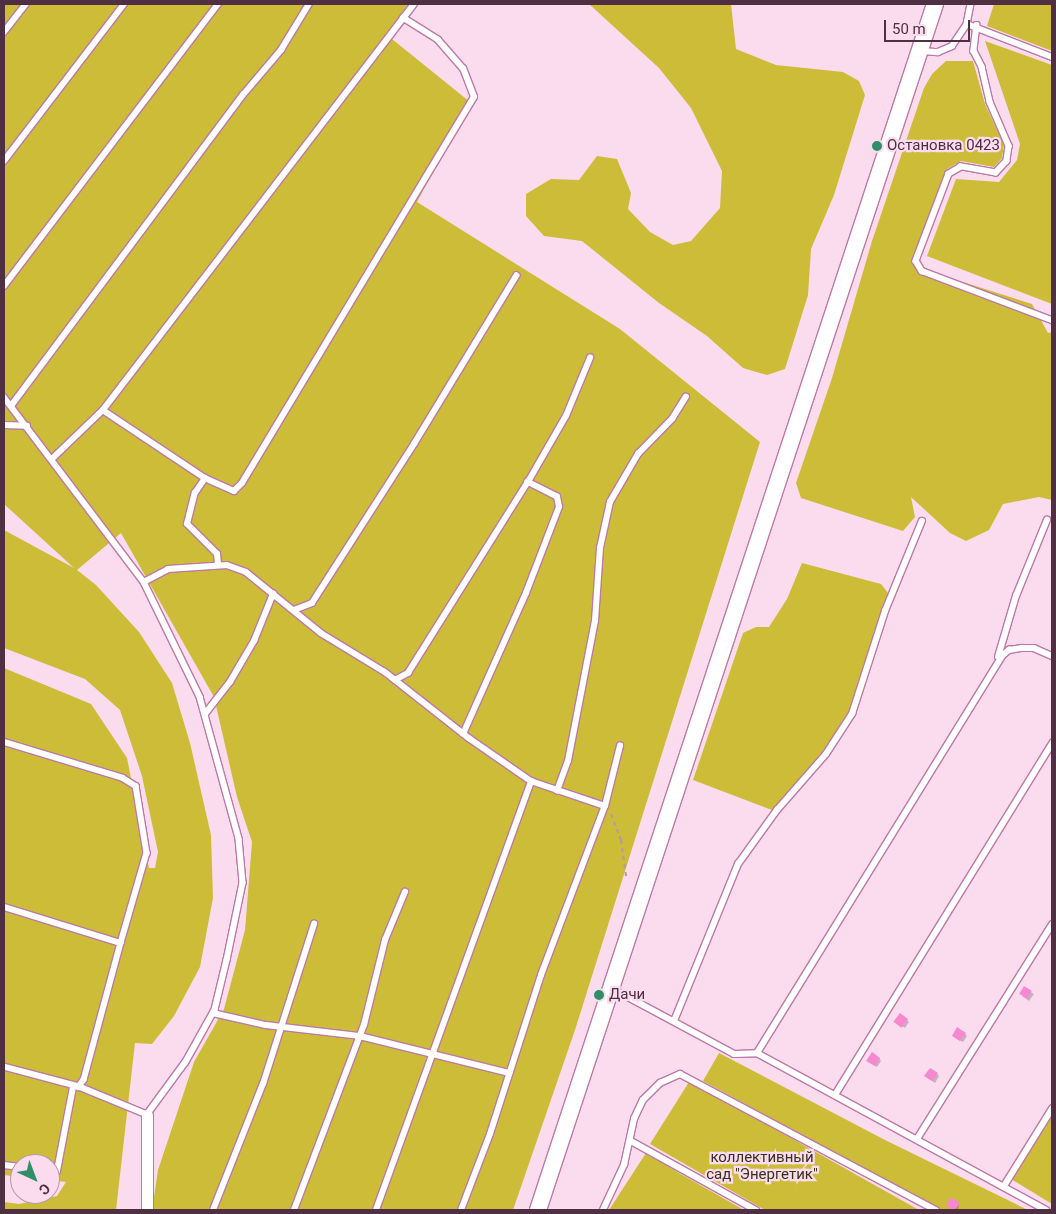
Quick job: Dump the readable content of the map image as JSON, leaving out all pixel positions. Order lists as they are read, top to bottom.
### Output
{
  "parks": ["коллективный сад \"Энергетик\""],
  "places": ["Остановка 0423", "Дачи"],
  "scale_bar": "50 m",
  "north": "bottom right"
}
